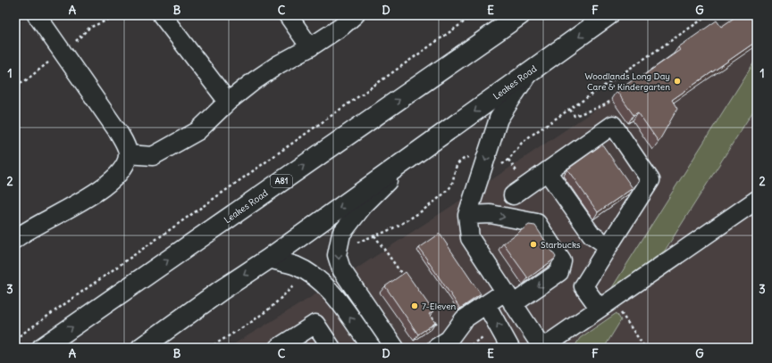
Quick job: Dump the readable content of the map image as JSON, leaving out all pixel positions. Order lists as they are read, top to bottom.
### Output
{
  "streets": {
    "highway": ["Leakes Road", "A81"]
  },
  "places": ["Woodlands Long Day Care & Kindergarten", "Starbucks", "7-Eleven"],
  "grid": {
    "columns": [
      "A",
      "B",
      "C",
      "D",
      "E",
      "F",
      "G"
    ],
    "rows": ["1", "2", "3"]
  }
}
